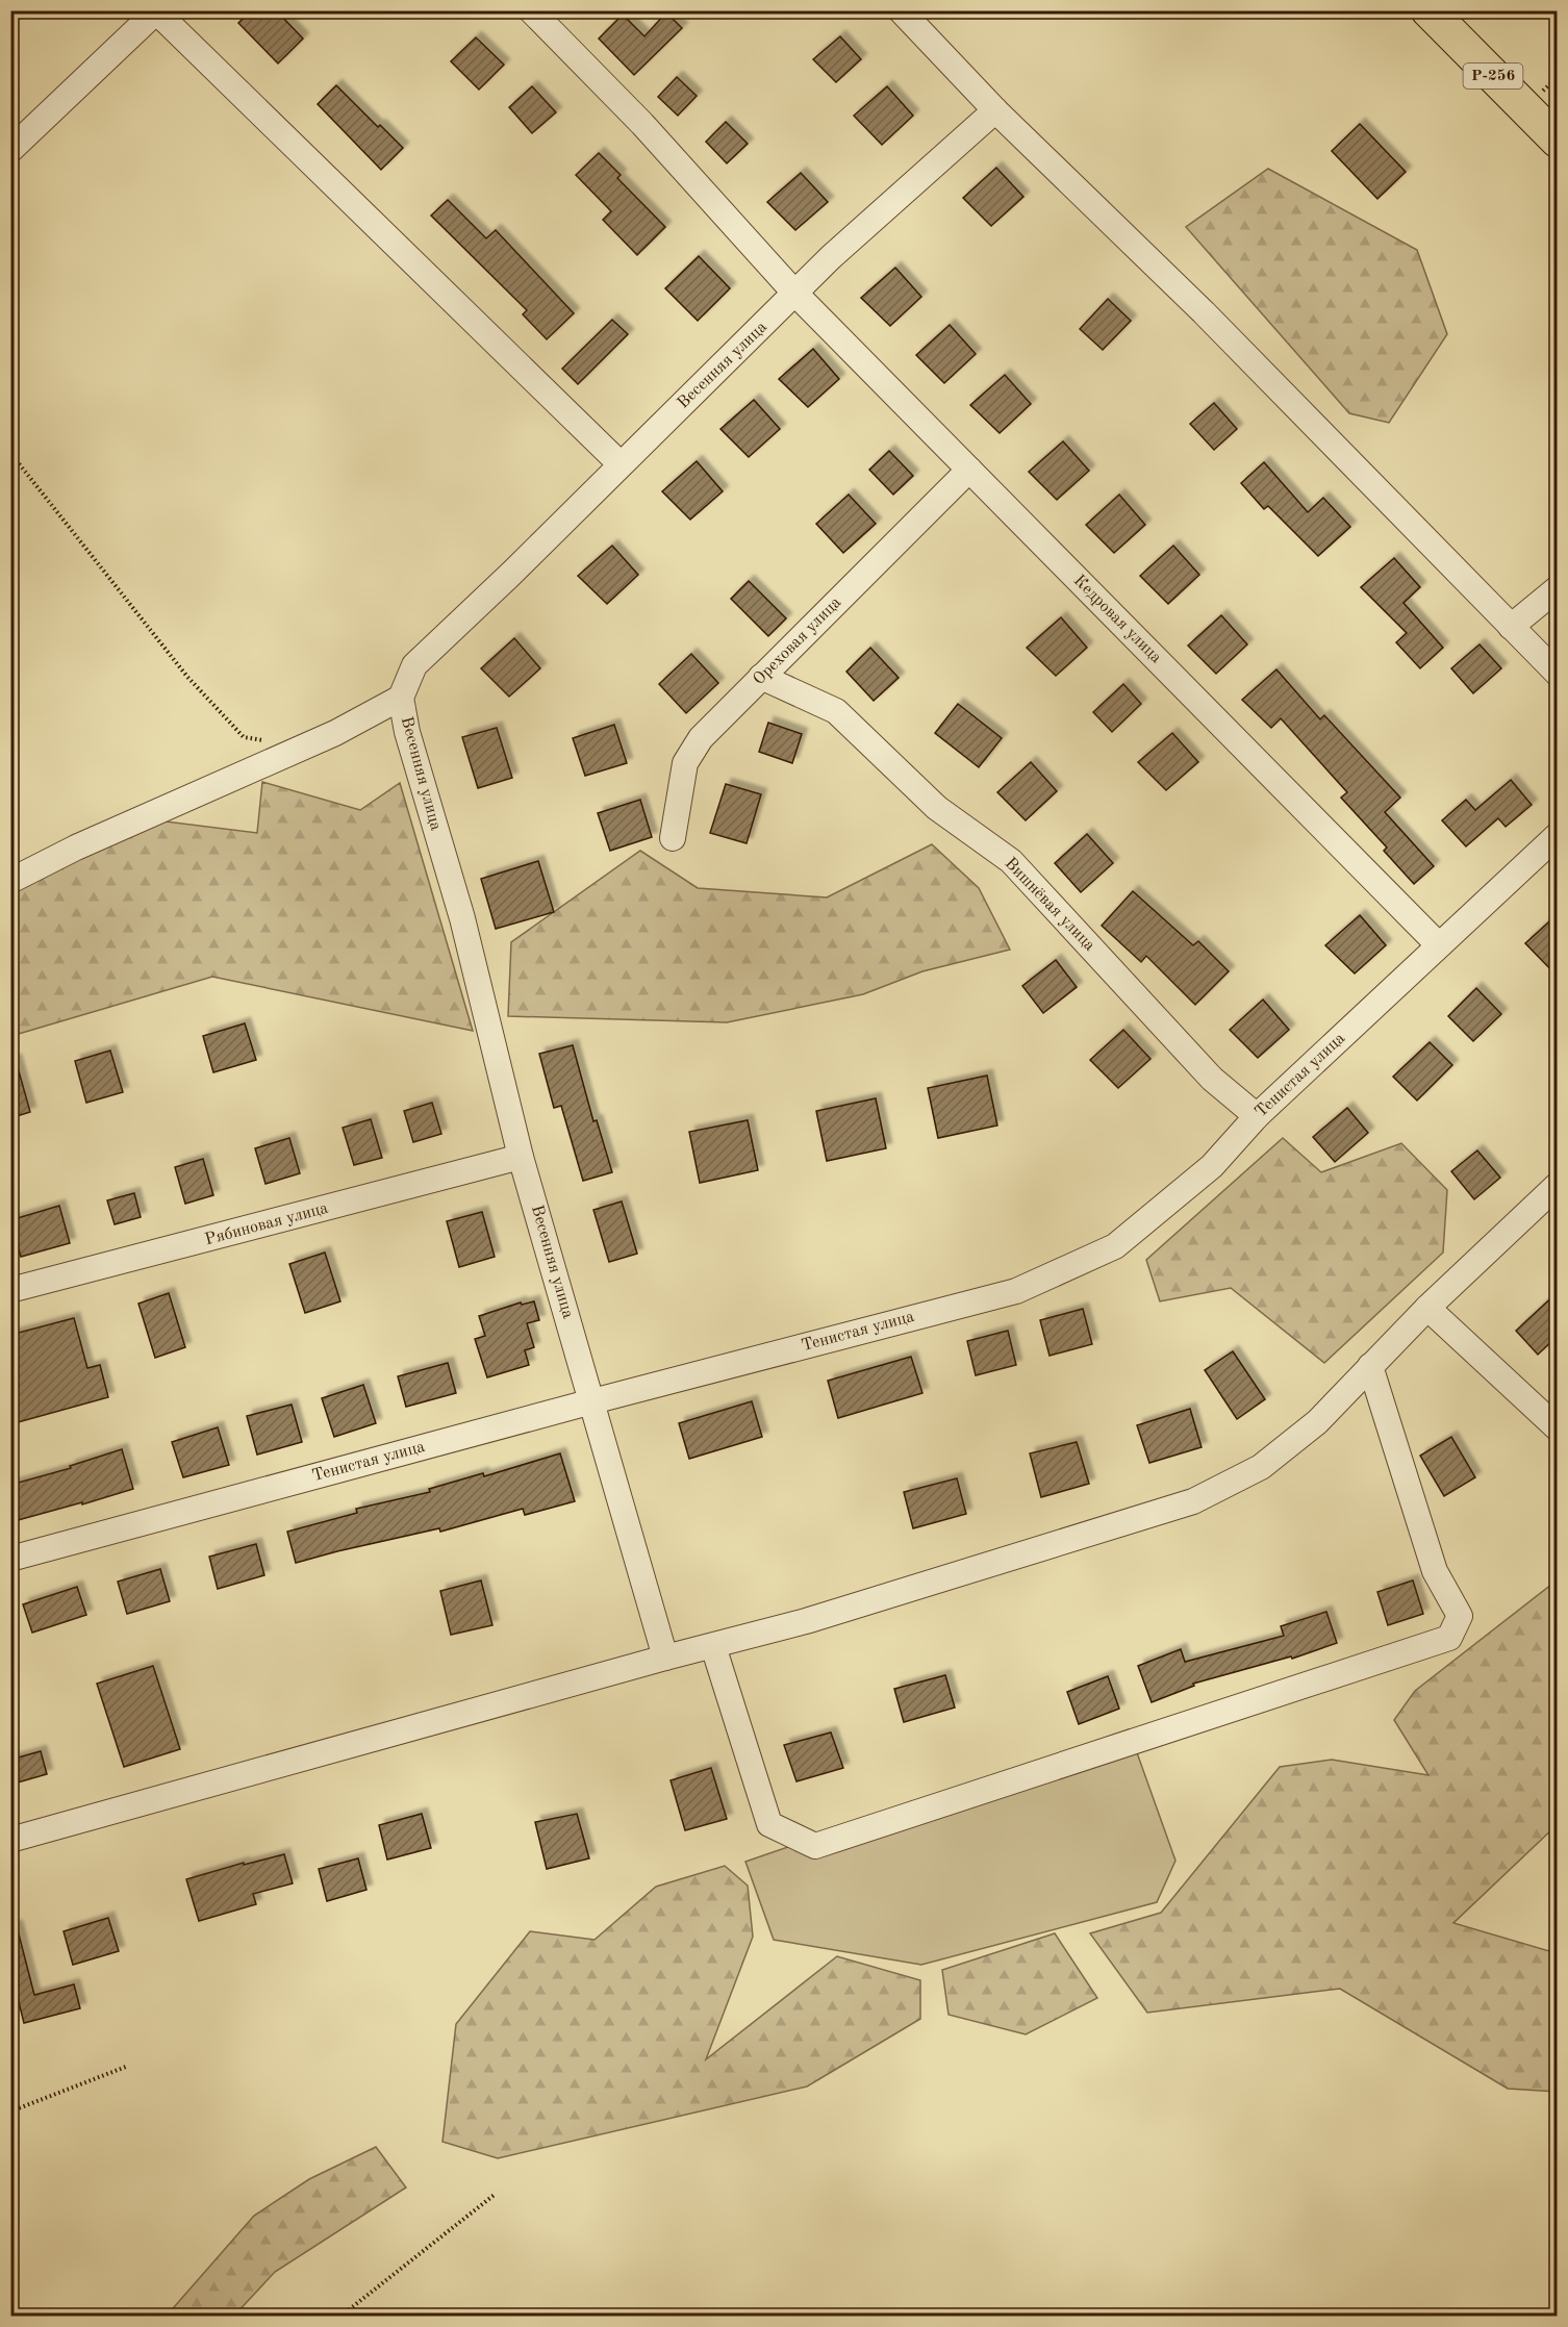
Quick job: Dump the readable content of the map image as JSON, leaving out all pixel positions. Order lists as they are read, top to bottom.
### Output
{
  "streets": {
    "highway": ["Р-256"],
    "street": [
      "Весенняя улица",
      "Кедровая улица",
      "Ореховая улица",
      "Вишнёвая улица",
      "Тенистая улица",
      "Рябиновая улица"
    ]
  },
  "crossings": [
    ["Весенняя улица", "Кедровая улица"],
    ["Весенняя улица", "Тенистая улица"],
    ["Весенняя улица", "Рябиновая улица"],
    ["Кедровая улица", "Ореховая улица"],
    ["Кедровая улица", "Тенистая улица"],
    ["Ореховая улица", "Вишнёвая улица"],
    ["Вишнёвая улица", "Тенистая улица"]
  ]
}
